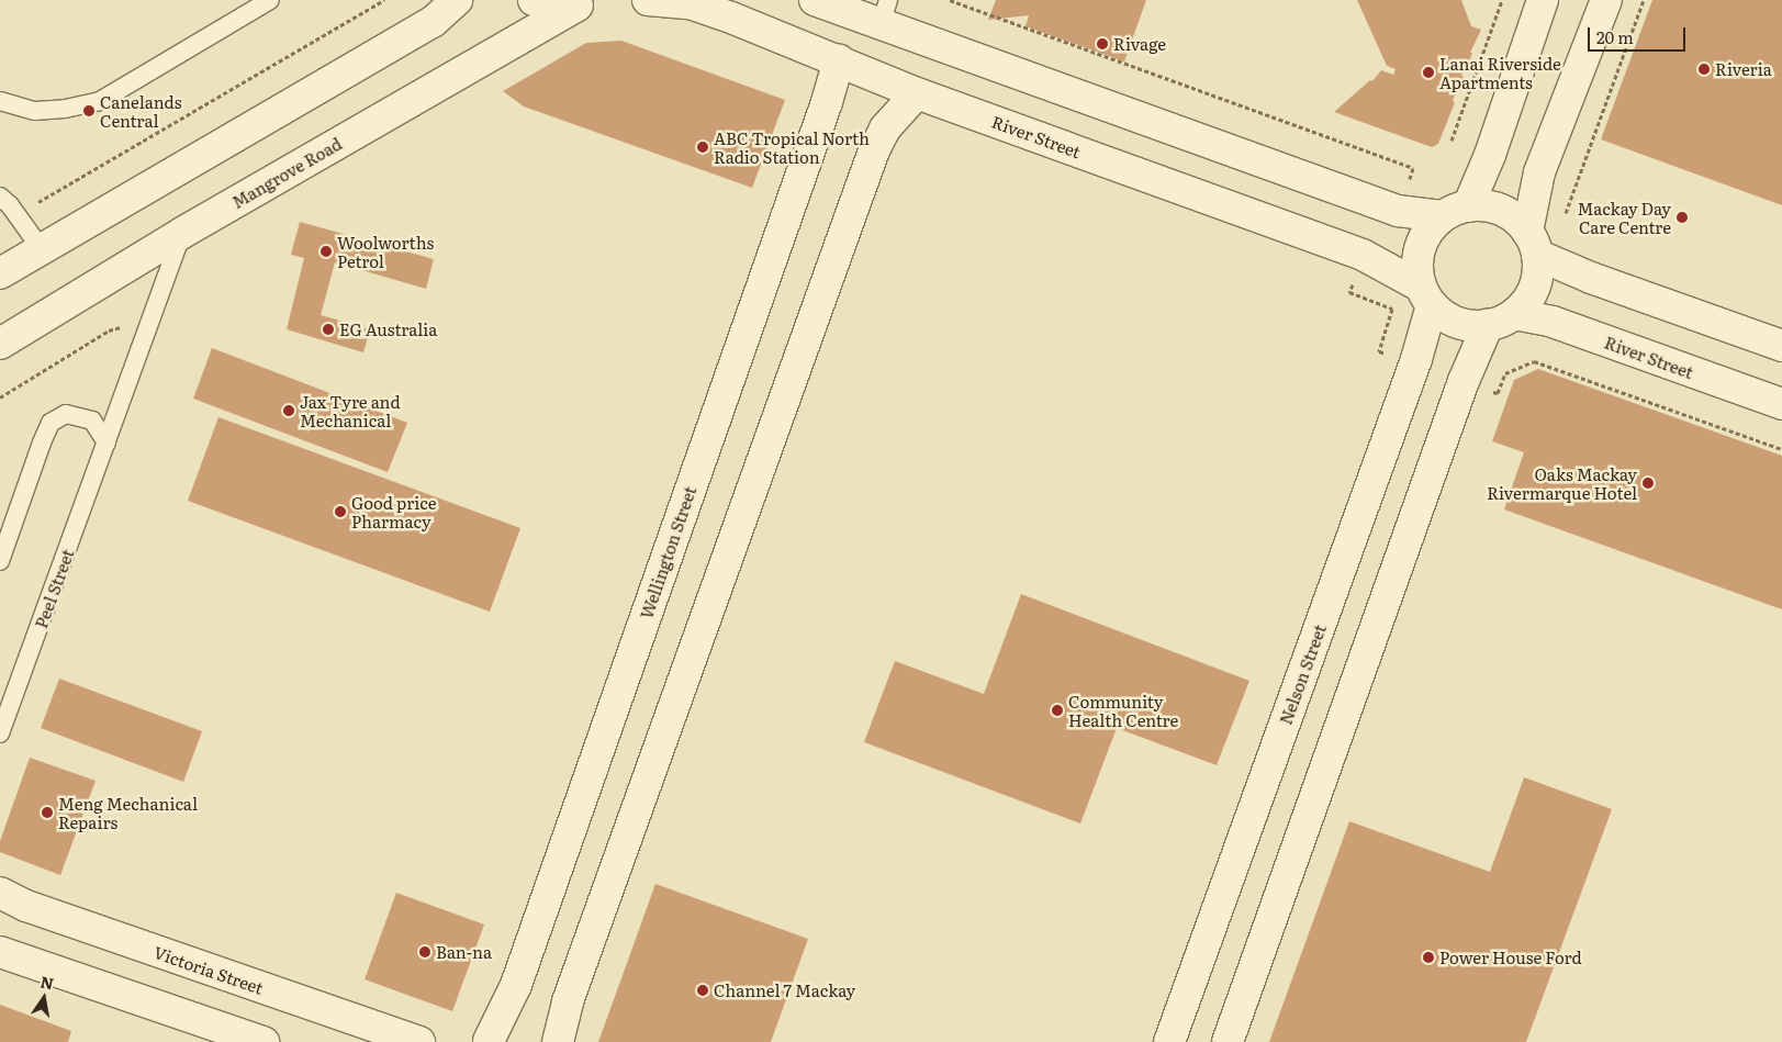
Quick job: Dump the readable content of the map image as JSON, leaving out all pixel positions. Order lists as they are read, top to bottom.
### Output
{
  "streets": {
    "street": [
      "River Street",
      "Mangrove Road",
      "Wellington Street",
      "Nelson Street",
      "Victoria Street"
    ],
    "lane": ["Peel Street"]
  },
  "crossings": [
    ["River Street", "Wellington Street"],
    ["River Street", "Nelson Street"],
    ["Mangrove Road", "Peel Street"]
  ],
  "places": [
    "Rivage",
    "Riveria",
    "Lanai Riverside Apartments",
    "Canelands Central",
    "ABC Tropical North Radio Station",
    "Mackay Day Care Centre",
    "Woolworths Petrol",
    "EG Australia",
    "Jax Tyre and Mechanical",
    "Oaks Mackay Rivermarque Hotel",
    "Good price Pharmacy",
    "Community Health Centre",
    "Meng Mechanical Repairs",
    "Ban-na",
    "Power House Ford",
    "Channel 7 Mackay"
  ],
  "scale_bar": "20 m",
  "north": "top"
}
